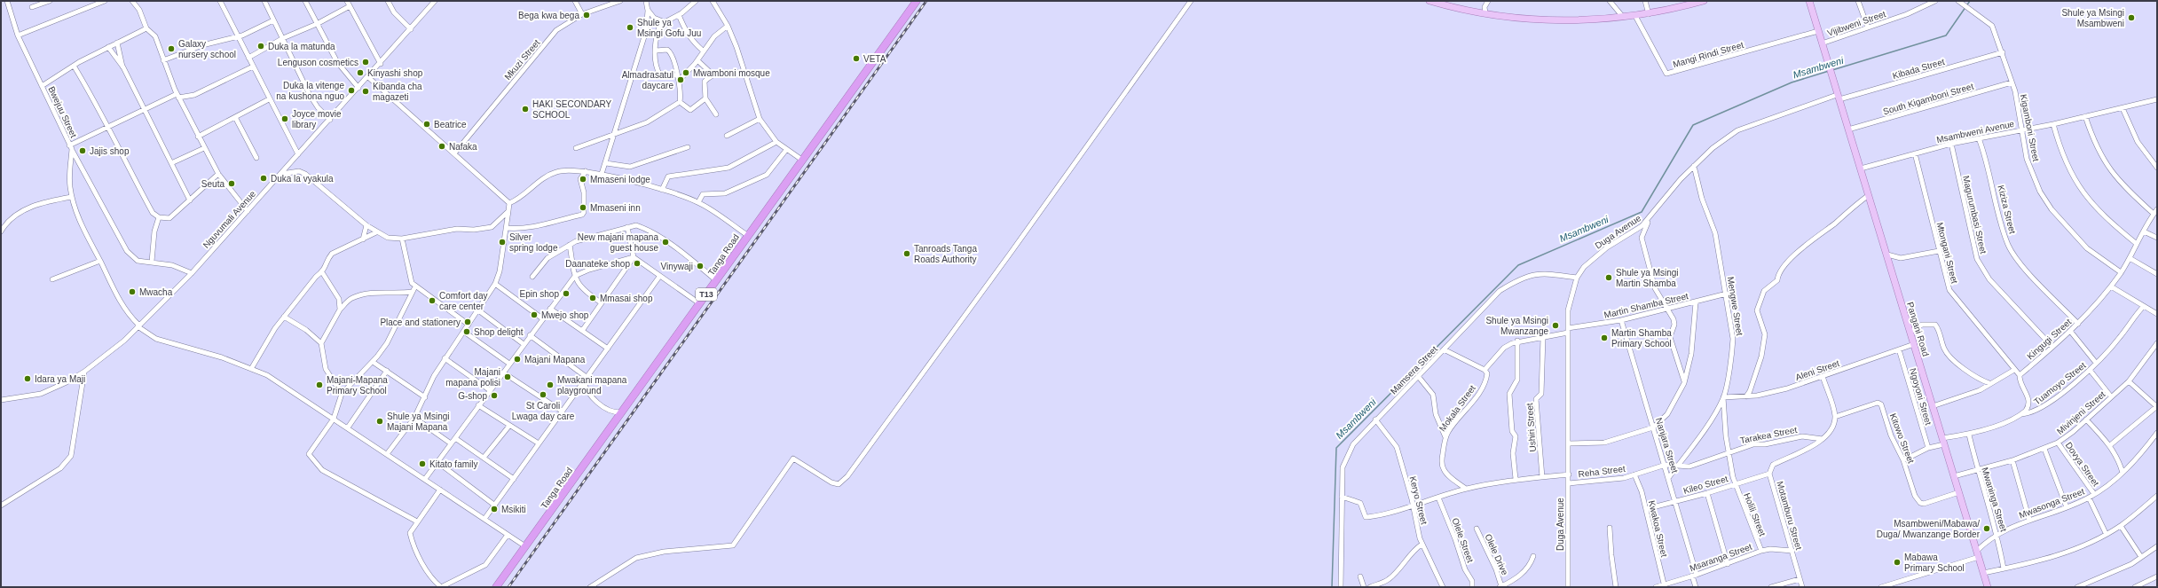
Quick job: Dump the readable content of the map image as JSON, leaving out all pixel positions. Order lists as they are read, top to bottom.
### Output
{
  "streets": {
    "highway": ["Tanga Road", "T13"],
    "main road": ["Pangani Road"],
    "street": [
      "Vijibweni Street",
      "Mangi Rindi Street",
      "Mkuzi Street",
      "Kibada Street",
      "South Kigamboni Street",
      "Bwejuu Street",
      "Kigamboni Street",
      "Msambweni Avenue",
      "Kiziza Street",
      "Magurumbasi Street",
      "Nguvumali Avenue",
      "Duga Avenue",
      "Mtongani Street",
      "Martin Shamba Street",
      "Mengwe Street",
      "Kingugi Street",
      "Mamsera Street",
      "Aleni Street",
      "Tuamoyo Street",
      "Ngoyoni Street",
      "Mokala Street",
      "Mivinjeni Street",
      "Ushiri Street",
      "Tarakea Street",
      "Kitowo Street",
      "Nanjara Street",
      "Dovya Street",
      "Reha Street",
      "Kileo Street",
      "Mwaninga Street",
      "Keryo Street",
      "Mwasonga Street",
      "Holili Street",
      "Motamburu Street",
      "Kwakoa Street",
      "Olele Street",
      "Olele Drive",
      "Msaranga Street"
    ]
  },
  "crossings": [
    ["Vijibweni Street", "Pangani Road"],
    ["Mangi Rindi Street", "Pangani Road"],
    ["Kibada Street", "Kigamboni Street"],
    ["Kibada Street", "Duga Avenue"],
    ["Kibada Street", "Pangani Road"],
    ["South Kigamboni Street", "Kigamboni Street"],
    ["South Kigamboni Street", "Pangani Road"],
    ["Bwejuu Street", "Nguvumali Avenue"],
    ["Bwejuu Street", "Tanga Road"],
    ["Kigamboni Street", "Msambweni Avenue"],
    ["Kigamboni Street", "Kingugi Street"],
    ["Msambweni Avenue", "Kiziza Street"],
    ["Msambweni Avenue", "Magurumbasi Street"],
    ["Msambweni Avenue", "Mtongani Street"],
    ["Msambweni Avenue", "Pangani Road"],
    ["Kiziza Street", "Kingugi Street"],
    ["Magurumbasi Street", "Kingugi Street"],
    ["Duga Avenue", "Martin Shamba Street"],
    ["Duga Avenue", "Mengwe Street"],
    ["Duga Avenue", "Pangani Road"],
    ["Duga Avenue", "Mamsera Street"],
    ["Duga Avenue", "Reha Street"],
    ["Mtongani Street", "Kingugi Street"],
    ["Martin Shamba Street", "Mengwe Street"],
    ["Martin Shamba Street", "Ushiri Street"],
    ["Martin Shamba Street", "Nanjara Street"],
    ["Mengwe Street", "Aleni Street"],
    ["Mengwe Street", "Tarakea Street"],
    ["Mengwe Street", "Nanjara Street"],
    ["Mengwe Street", "Reha Street"],
    ["Mengwe Street", "Holili Street"],
    ["Pangani Road", "Aleni Street"],
    ["Pangani Road", "Mivinjeni Street"],
    ["Pangani Road", "Kitowo Street"],
    ["Pangani Road", "Mwasonga Street"],
    ["Mamsera Street", "Keryo Street"],
    ["Aleni Street", "Ngoyoni Street"],
    ["Aleni Street", "Holili Street"],
    ["Mivinjeni Street", "Dovya Street"],
    ["Mivinjeni Street", "Mwaninga Street"],
    ["Tarakea Street", "Reha Street"],
    ["Tarakea Street", "Holili Street"],
    ["Tarakea Street", "Motamburu Street"],
    ["Kitowo Street", "Motamburu Street"],
    ["Nanjara Street", "Reha Street"],
    ["Nanjara Street", "Kileo Street"],
    ["Nanjara Street", "Msaranga Street"],
    ["Dovya Street", "Mwasonga Street"],
    ["Reha Street", "Kwakoa Street"],
    ["Kileo Street", "Holili Street"],
    ["Kileo Street", "Motamburu Street"],
    ["Kileo Street", "Kwakoa Street"],
    ["Mwaninga Street", "Mwasonga Street"],
    ["Holili Street", "Msaranga Street"],
    ["Motamburu Street", "Msaranga Street"],
    ["Kwakoa Street", "Msaranga Street"]
  ],
  "water": ["Msambweni"],
  "places": [
    "Bega kwa bega",
    "Shule ya Msingi Msambweni",
    "Shule ya Msingi Gofu Juu",
    "Duka la matunda",
    "Galaxy nursery school",
    "VETA",
    "Lenguson cosmetics",
    "Kinyashi shop",
    "Mwamboni mosque",
    "Almadrasatul daycare",
    "Duka la vitenge na kushona nguo",
    "Kibanda cha magazeti",
    "HAKI SECONDARY SCHOOL",
    "Joyce movie library",
    "Beatrice",
    "Nafaka",
    "Jajis shop",
    "Duka la vyakula",
    "Mmaseni lodge",
    "Seuta",
    "Mmaseni inn",
    "Silver spring lodge",
    "New majani mapana guest house",
    "Tanroads Tanga Roads Authority",
    "Daanateke shop",
    "Vinywaji",
    "Shule ya Msingi Martin Shamba",
    "Mwacha",
    "Epin shop",
    "Mmasai shop",
    "Comfort day care center",
    "Mwejo shop",
    "Place and stationery",
    "Shule ya Msingi Mwanzange",
    "Shop delight",
    "Martin Shamba Primary School",
    "Majani Mapana",
    "Majani mapana polisi",
    "Idara ya Maji",
    "Majani-Mapana Primary School",
    "Mwakani mapana playground",
    "St Caroli Lwaga day care",
    "G-shop",
    "Shule ya Msingi Majani Mapana",
    "Kitato family",
    "Msikiti",
    "Msambweni/Mabawa/ Duga/ Mwanzange Border",
    "Mabawa Primary School"
  ]
}
